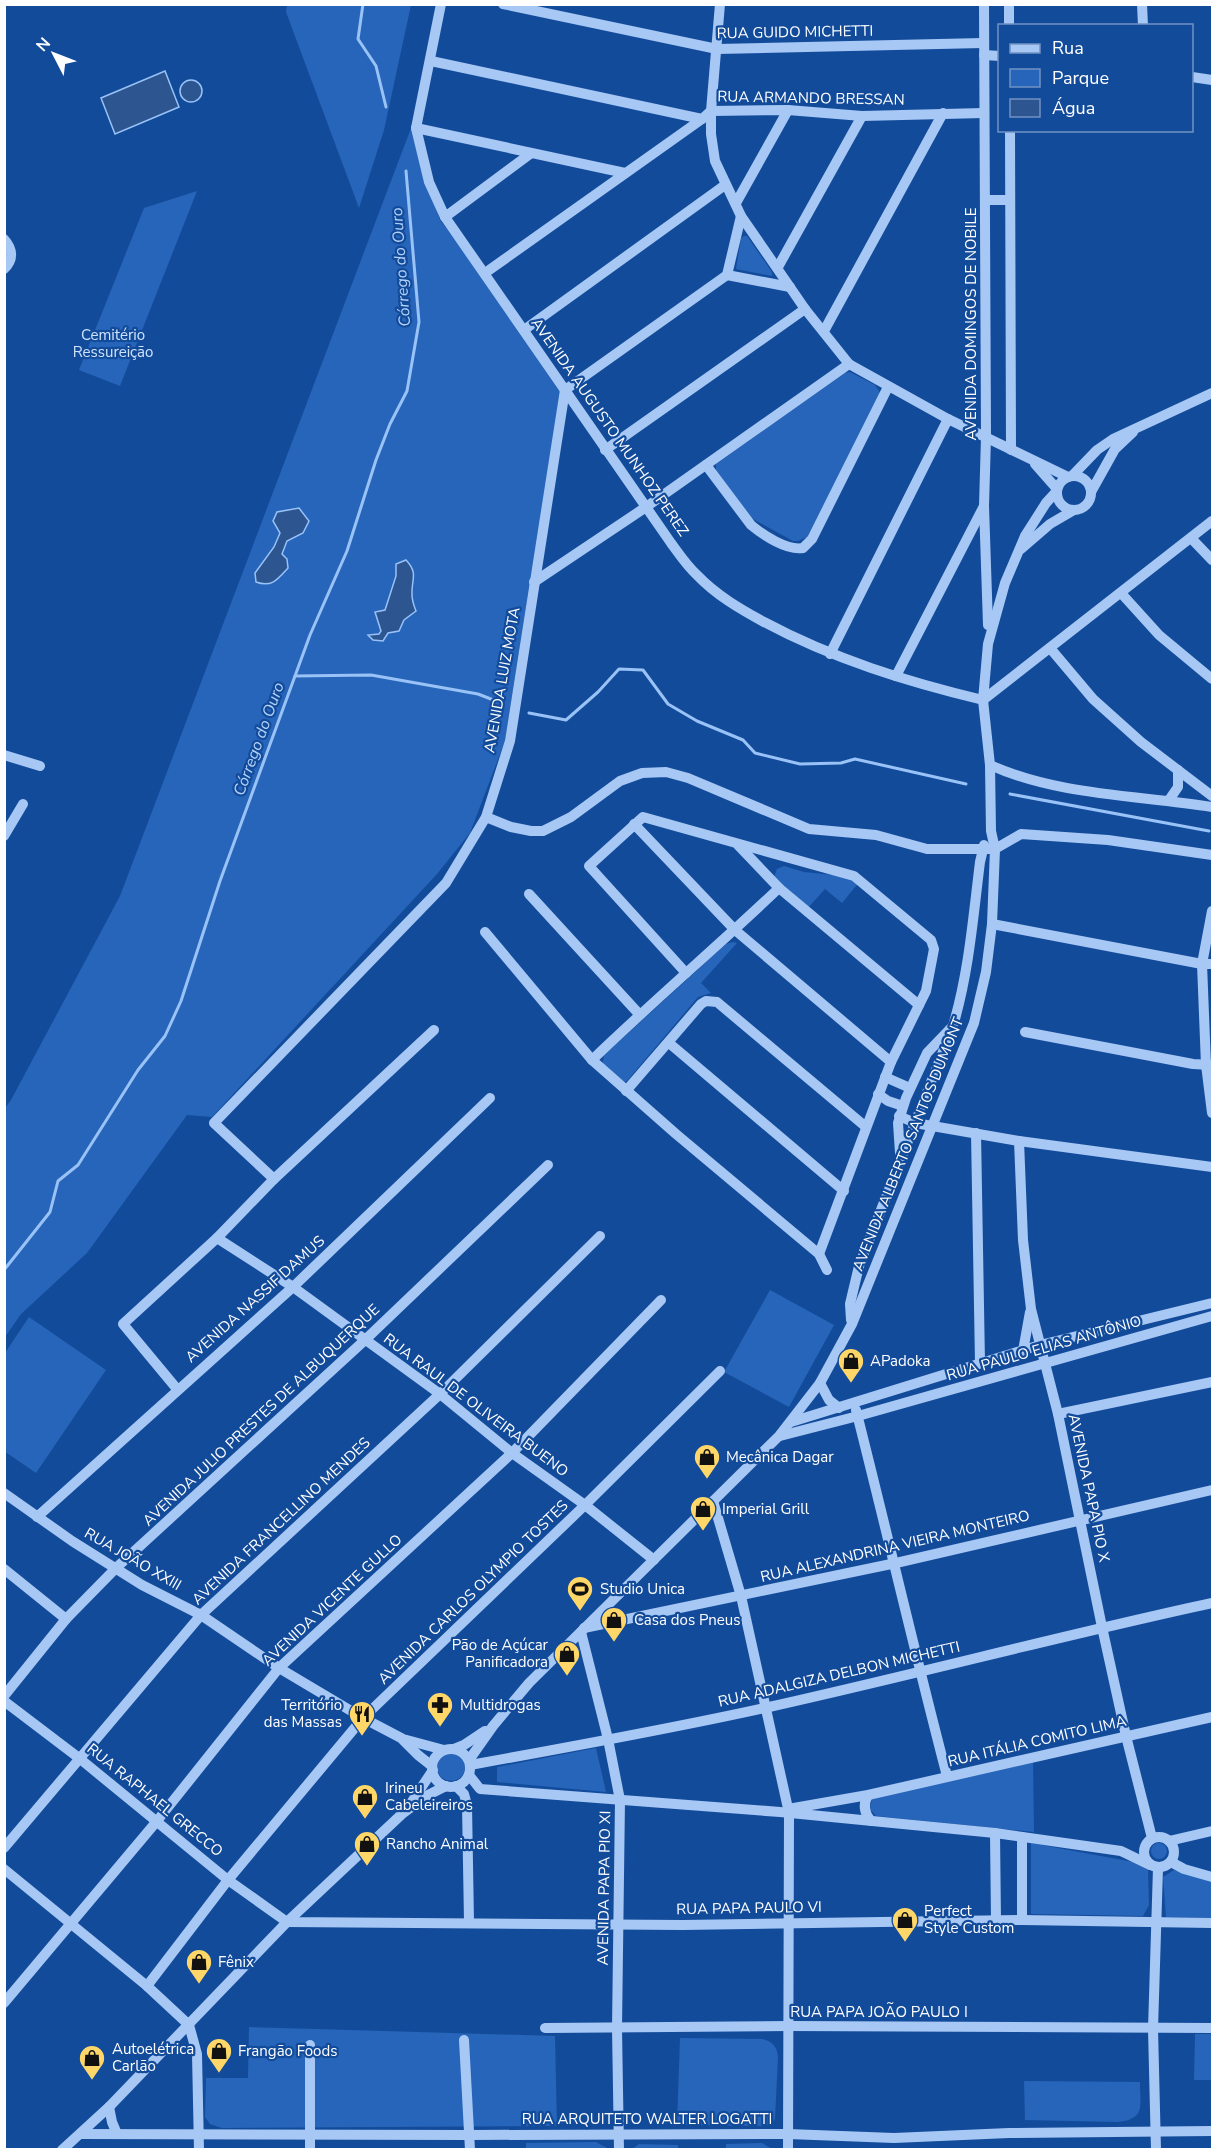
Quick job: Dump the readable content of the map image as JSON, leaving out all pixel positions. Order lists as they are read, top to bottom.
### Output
{
  "streets": {
    "street": [
      "RUA GUIDO MICHETTI",
      "RUA ARMANDO BRESSAN",
      "AVENIDA DOMINGOS DE NOBILE",
      "AVENIDA AUGUSTO MUNHOZ PEREZ",
      "AVENIDA LUIZ MOTA",
      "AVENIDA ALBERTO SANTOS DUMONT",
      "AVENIDA NASSIF DAMUS",
      "RUA PAULO ELIAS ANTÔNIO",
      "RUA RAUL DE OLIVEIRA BUENO",
      "AVENIDA JULIO PRESTES DE ALBUQUERQUE",
      "AVENIDA PAPA PIO X",
      "AVENIDA FRANCELLINO MENDES",
      "RUA ALEXANDRINA VIEIRA MONTEIRO",
      "RUA JOÃO XXIII",
      "AVENIDA CARLOS OLYMPIO TOSTES",
      "AVENIDA VICENTE GULLO",
      "RUA ADALGIZA DELBON MICHETTI",
      "RUA ITÁLIA COMITO LIMA",
      "RUA RAPHAEL GRECCO",
      "AVENIDA PAPA PIO XI",
      "RUA PAPA PAULO VI",
      "RUA PAPA JOÃO PAULO I",
      "RUA ARQUITETO WALTER LOGATTI"
    ]
  },
  "crossings": [
    ["RUA GUIDO MICHETTI", "AVENIDA DOMINGOS DE NOBILE"],
    ["RUA ARMANDO BRESSAN", "AVENIDA DOMINGOS DE NOBILE"],
    ["RUA ARMANDO BRESSAN", "AVENIDA AUGUSTO MUNHOZ PEREZ"],
    ["AVENIDA DOMINGOS DE NOBILE", "AVENIDA ALBERTO SANTOS DUMONT"],
    ["AVENIDA AUGUSTO MUNHOZ PEREZ", "AVENIDA LUIZ MOTA"],
    ["AVENIDA AUGUSTO MUNHOZ PEREZ", "AVENIDA ALBERTO SANTOS DUMONT"],
    ["AVENIDA ALBERTO SANTOS DUMONT", "RUA PAULO ELIAS ANTÔNIO"],
    ["AVENIDA ALBERTO SANTOS DUMONT", "RUA RAUL DE OLIVEIRA BUENO"],
    ["AVENIDA ALBERTO SANTOS DUMONT", "RUA ALEXANDRINA VIEIRA MONTEIRO"],
    ["AVENIDA ALBERTO SANTOS DUMONT", "RUA JOÃO XXIII"],
    ["AVENIDA ALBERTO SANTOS DUMONT", "RUA ADALGIZA DELBON MICHETTI"],
    ["AVENIDA ALBERTO SANTOS DUMONT", "AVENIDA PAPA PIO XI"],
    ["AVENIDA NASSIF DAMUS", "RUA RAUL DE OLIVEIRA BUENO"],
    ["AVENIDA NASSIF DAMUS", "RUA JOÃO XXIII"],
    ["RUA PAULO ELIAS ANTÔNIO", "AVENIDA PAPA PIO X"],
    ["RUA RAUL DE OLIVEIRA BUENO", "AVENIDA JULIO PRESTES DE ALBUQUERQUE"],
    ["RUA RAUL DE OLIVEIRA BUENO", "AVENIDA FRANCELLINO MENDES"],
    ["RUA RAUL DE OLIVEIRA BUENO", "AVENIDA CARLOS OLYMPIO TOSTES"],
    ["RUA RAUL DE OLIVEIRA BUENO", "AVENIDA VICENTE GULLO"],
    ["AVENIDA JULIO PRESTES DE ALBUQUERQUE", "RUA JOÃO XXIII"],
    ["AVENIDA PAPA PIO X", "RUA ALEXANDRINA VIEIRA MONTEIRO"],
    ["AVENIDA PAPA PIO X", "RUA ADALGIZA DELBON MICHETTI"],
    ["AVENIDA PAPA PIO X", "RUA ITÁLIA COMITO LIMA"],
    ["AVENIDA FRANCELLINO MENDES", "RUA JOÃO XXIII"],
    ["AVENIDA FRANCELLINO MENDES", "RUA RAPHAEL GRECCO"],
    ["RUA ALEXANDRINA VIEIRA MONTEIRO", "AVENIDA PAPA PIO XI"],
    ["RUA JOÃO XXIII", "AVENIDA CARLOS OLYMPIO TOSTES"],
    ["RUA JOÃO XXIII", "AVENIDA VICENTE GULLO"],
    ["RUA JOÃO XXIII", "RUA ADALGIZA DELBON MICHETTI"],
    ["AVENIDA CARLOS OLYMPIO TOSTES", "RUA RAPHAEL GRECCO"],
    ["AVENIDA VICENTE GULLO", "RUA RAPHAEL GRECCO"],
    ["RUA ADALGIZA DELBON MICHETTI", "AVENIDA PAPA PIO XI"],
    ["RUA RAPHAEL GRECCO", "RUA PAPA PAULO VI"],
    ["AVENIDA PAPA PIO XI", "RUA PAPA PAULO VI"],
    ["AVENIDA PAPA PIO XI", "RUA PAPA JOÃO PAULO I"],
    ["AVENIDA PAPA PIO XI", "RUA ARQUITETO WALTER LOGATTI"]
  ],
  "water": ["Córrego do Ouro"],
  "parks": ["Cemitério Ressureição"],
  "places": {
    "shop": [
      "APadoka",
      "Mecânica Dagar",
      "Imperial Grill",
      "Casa dos Pneus",
      "Pão de Açúcar Panificadora",
      "Irineu Cabeleireiros",
      "Rancho Animal",
      "Perfect Style Custom",
      "Fênix",
      "Frangão Foods",
      "Autoelétrica Carlão"
    ],
    "sports": ["Studio Unica"],
    "pharmacy": ["Multidrogas"],
    "restaurant": ["Território das Massas"]
  },
  "legend": ["Rua", "Parque", "Água"],
  "north": "top left"
}
